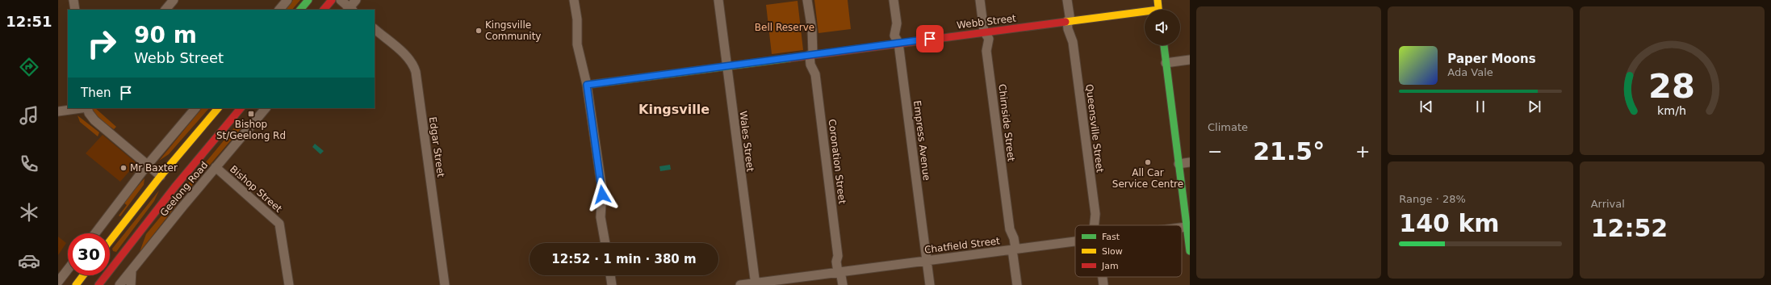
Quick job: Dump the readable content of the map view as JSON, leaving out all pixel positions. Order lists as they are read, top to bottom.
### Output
{
  "streets": {
    "main road": ["Webb Street", "Geelong Road"],
    "street": [
      "Chirnside Street",
      "Queensville Street",
      "Empress Avenue",
      "Wales Street",
      "Edgar Street",
      "Coronation Street",
      "Bishop Street",
      "Chatfield Street"
    ]
  },
  "crossings": [
    ["Webb Street", "Chirnside Street"],
    ["Webb Street", "Queensville Street"],
    ["Webb Street", "Empress Avenue"],
    ["Webb Street", "Wales Street"],
    ["Webb Street", "Coronation Street"],
    ["Chirnside Street", "Chatfield Street"],
    ["Empress Avenue", "Chatfield Street"],
    ["Wales Street", "Chatfield Street"],
    ["Coronation Street", "Chatfield Street"],
    ["Geelong Road", "Bishop Street"]
  ],
  "districts": ["Kingsville"],
  "parks": ["Bell Reserve"],
  "places": {
    "other": ["Kingsville Community", "All Car Service Centre", "Mr Baxter"],
    "transit": ["Bishop St/Geelong Rd"]
  },
  "legend": ["Fast", "Slow", "Jam"],
  "page": {
    "tabs": "12:51",
    "tile": [
      "Climate",
      ["Range · 28%", "140 km"],
      ["Arrival", "12:52"]
    ],
    "turn": ["90 m", "Webb Street"],
    "song": ["Paper Moons", "Ada Vale"],
    "then": "Then",
    "heat": ["−", "21.5°", "+"],
    "limit": "30",
    "trip": "12:52 · 1 min · 380 m",
    "gauge": ["28", "km/h"]
  }
}
